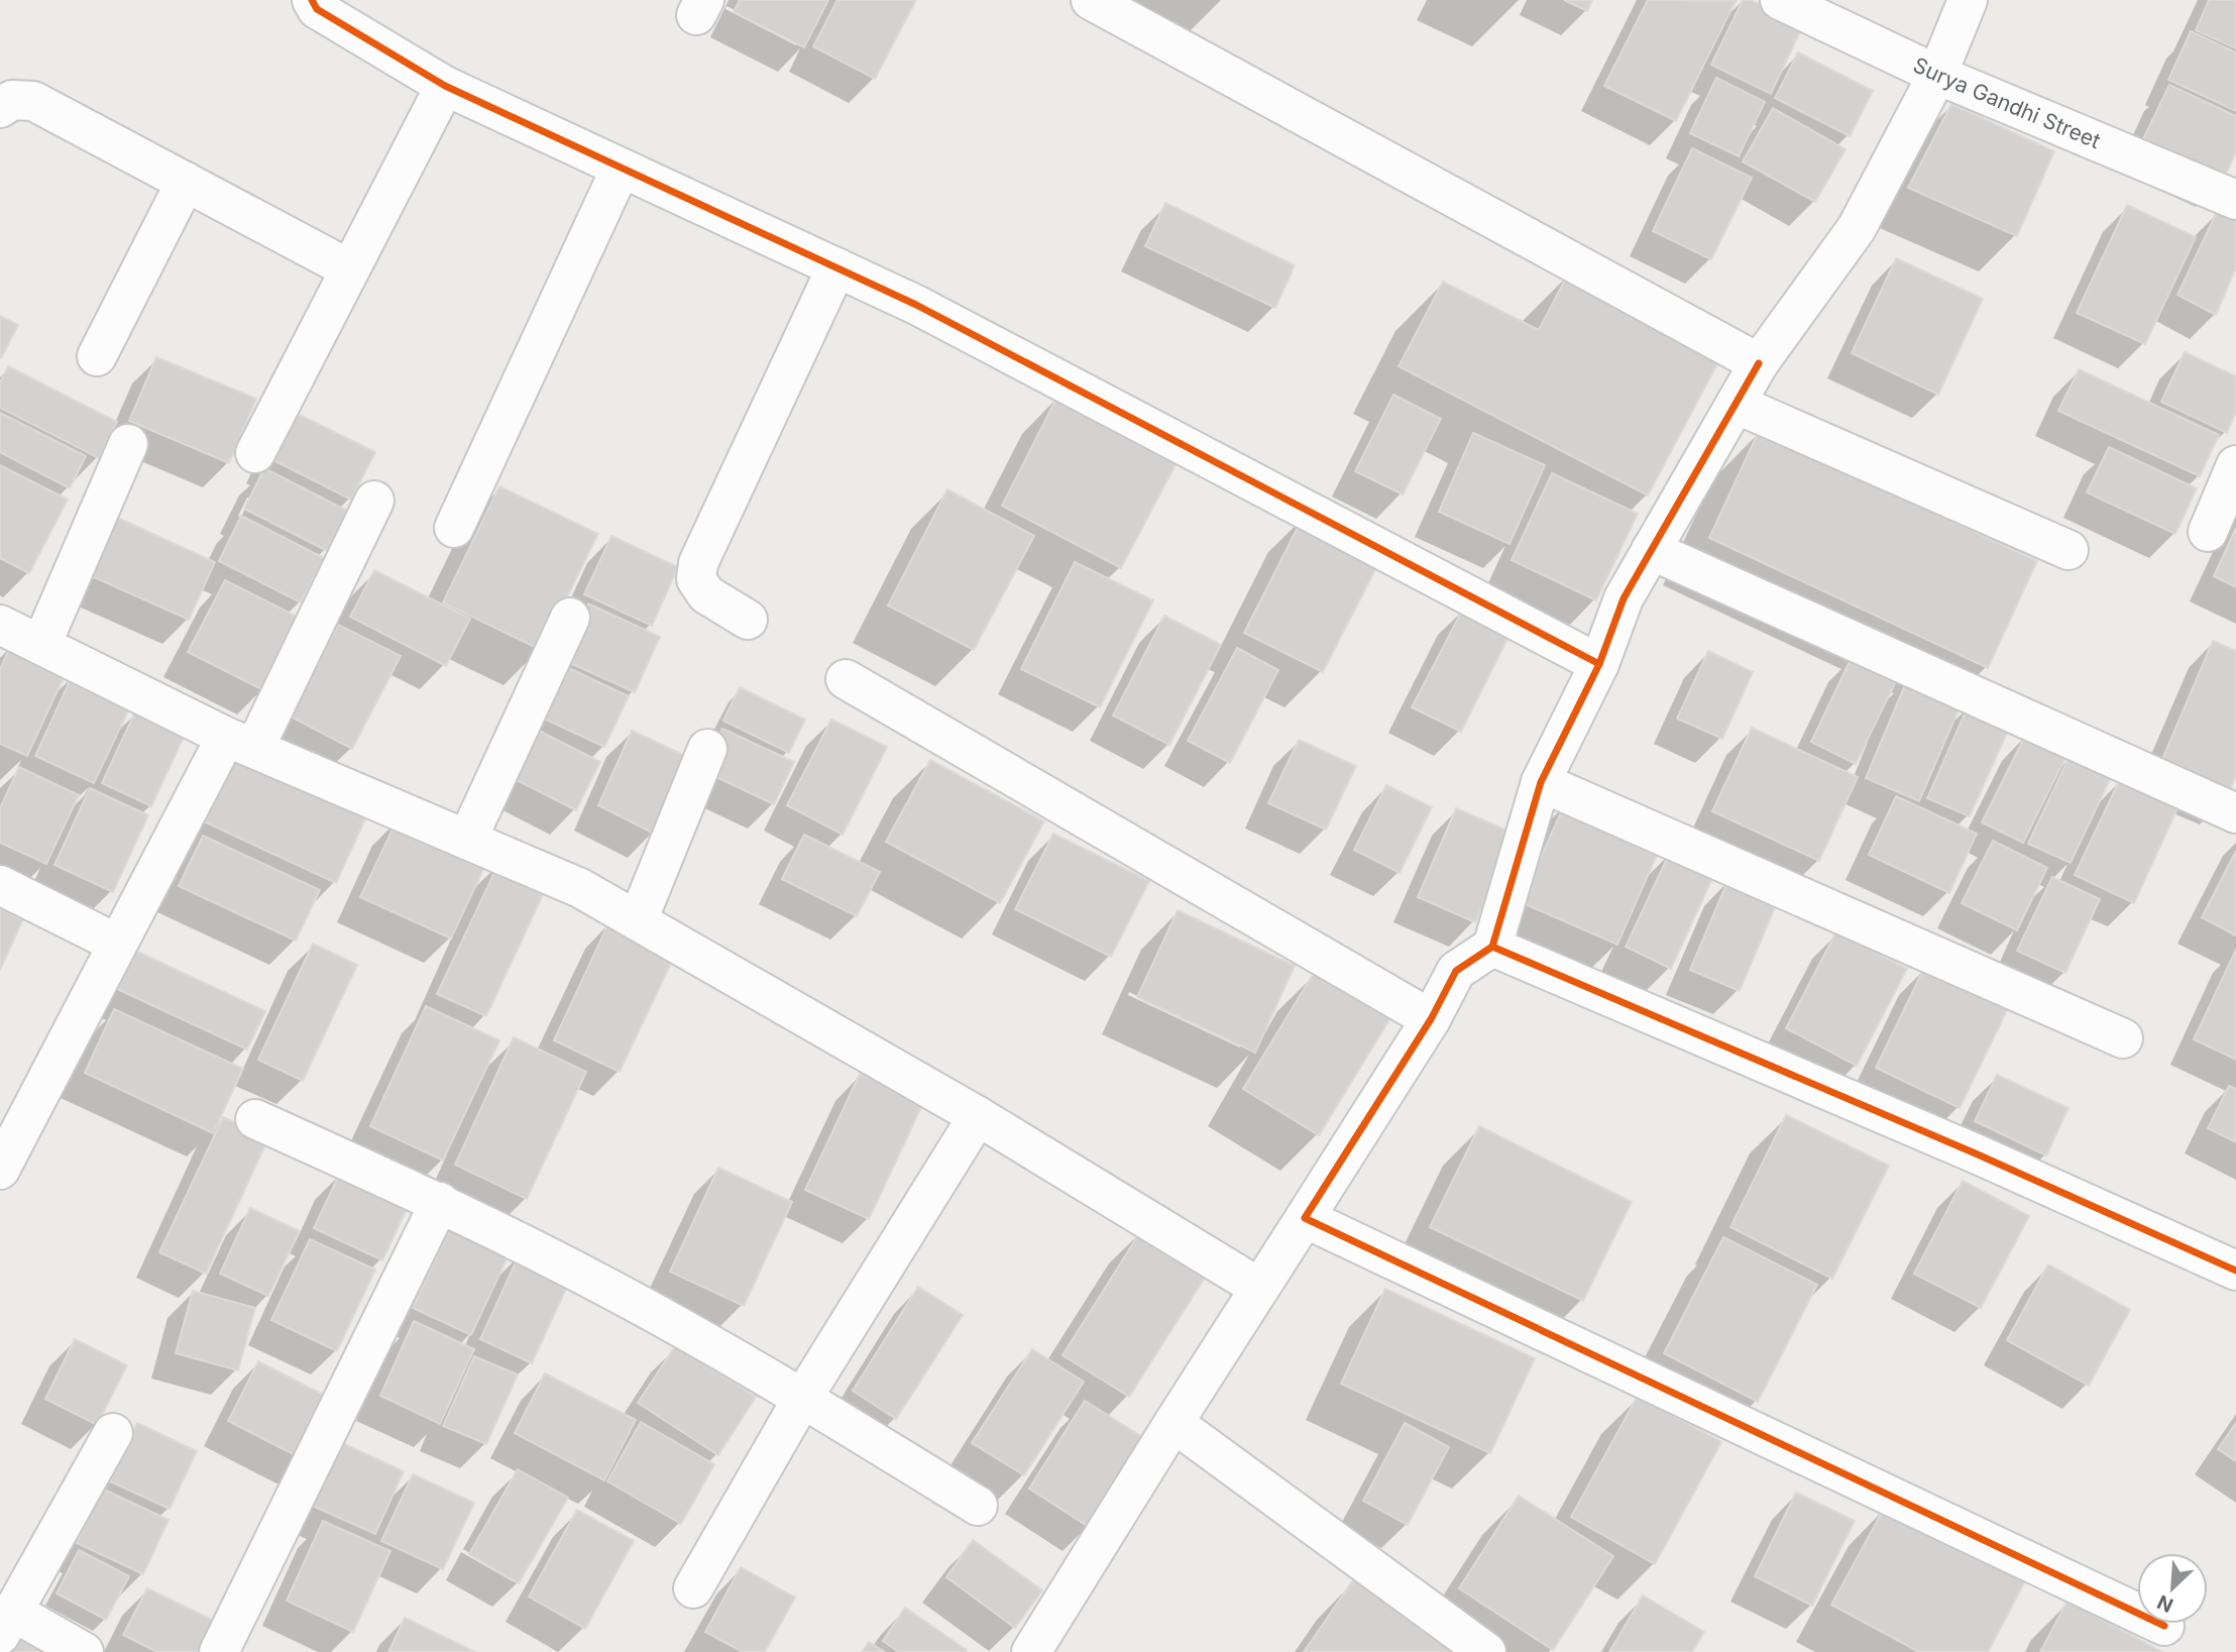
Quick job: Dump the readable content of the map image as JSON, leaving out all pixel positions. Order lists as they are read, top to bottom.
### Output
{
  "streets": {
    "street": ["Surya Gandhi Street"]
  },
  "north": "bottom left"
}
